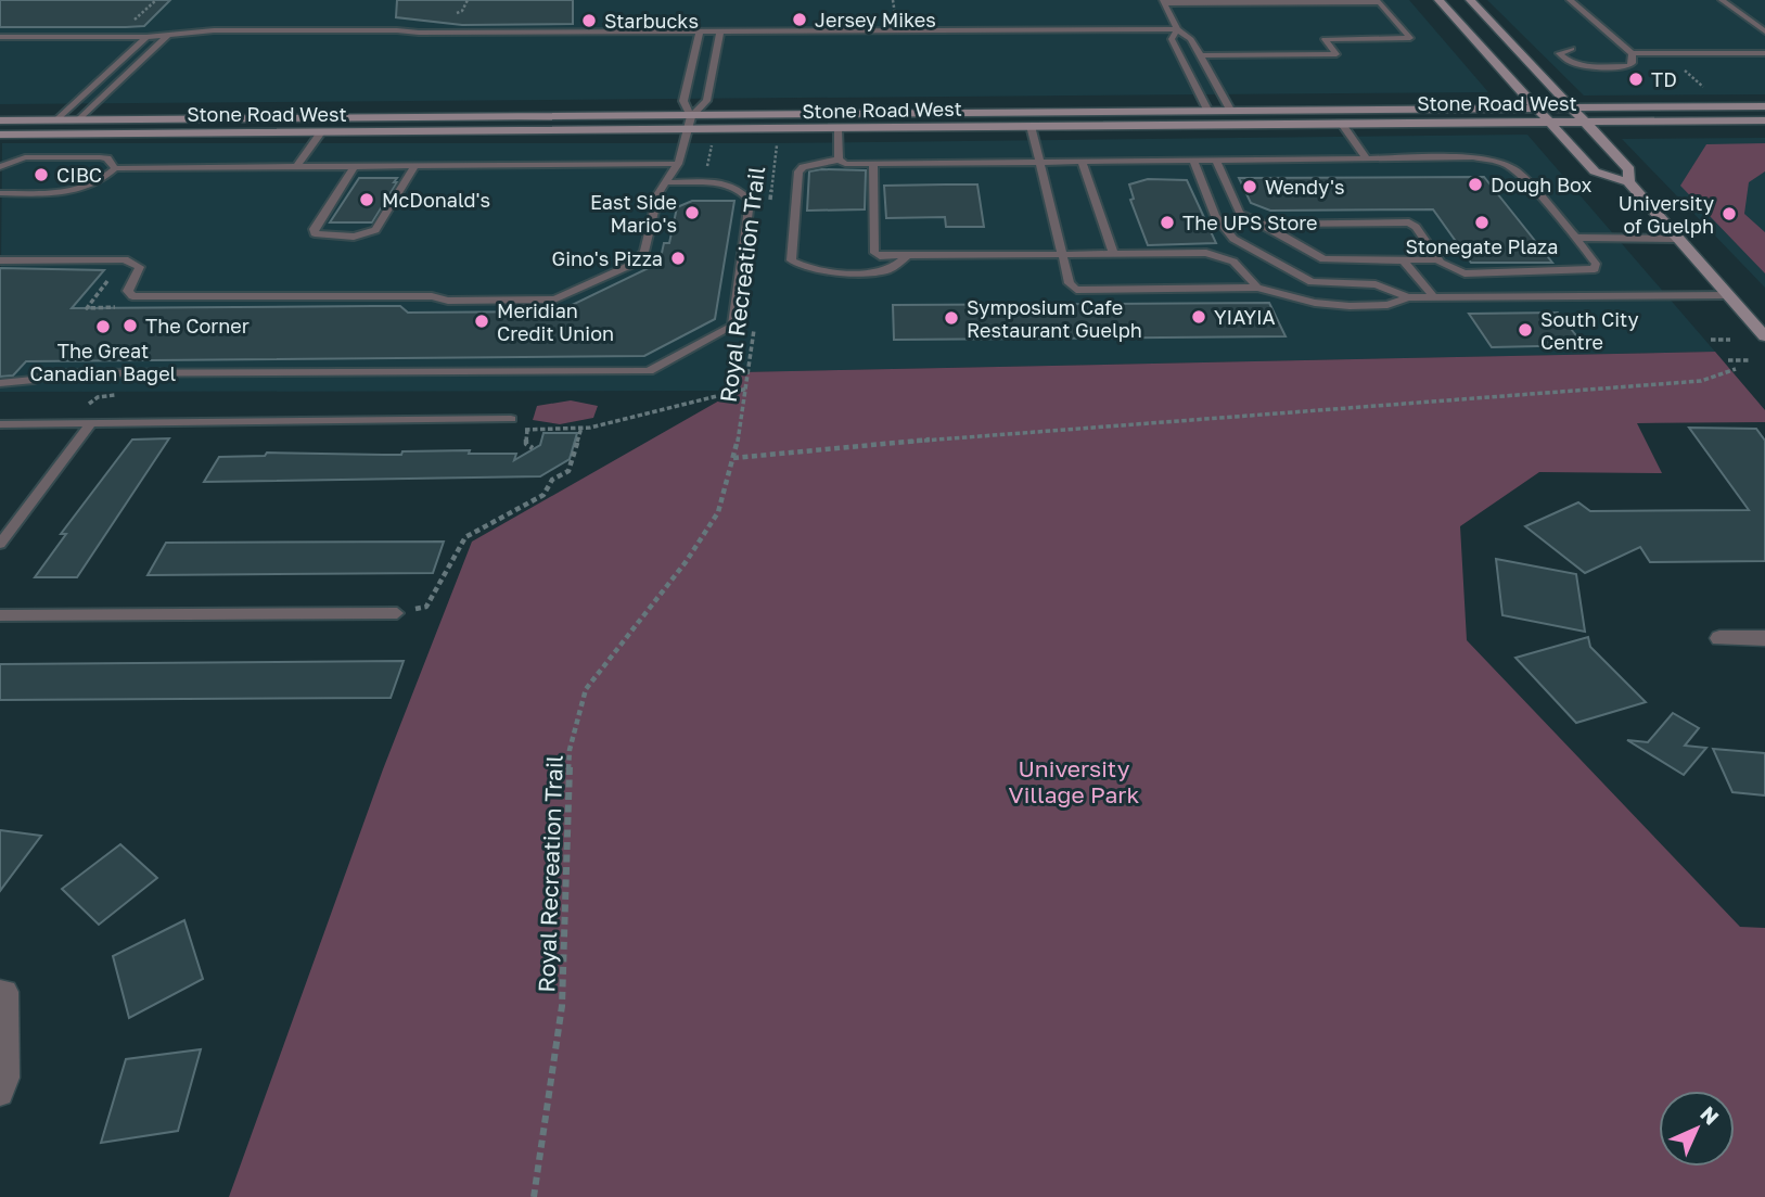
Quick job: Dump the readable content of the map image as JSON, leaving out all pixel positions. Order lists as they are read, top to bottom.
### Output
{
  "streets": {
    "main road": ["Stone Road West"],
    "path": ["Royal Recreation Trail"]
  },
  "parks": ["University Village Park"],
  "places": [
    "Jersey Mikes",
    "Starbucks",
    "TD",
    "CIBC",
    "Dough Box",
    "Wendy's",
    "McDonald's",
    "East Side Mario's",
    "University of Guelph",
    "The UPS Store",
    "Stonegate Plaza",
    "Gino's Pizza",
    "YIAYIA",
    "Symposium Cafe Restaurant Guelph",
    "Meridian Credit Union",
    "The Corner",
    "The Great Canadian Bagel",
    "South City Centre"
  ],
  "north": "top right"
}
